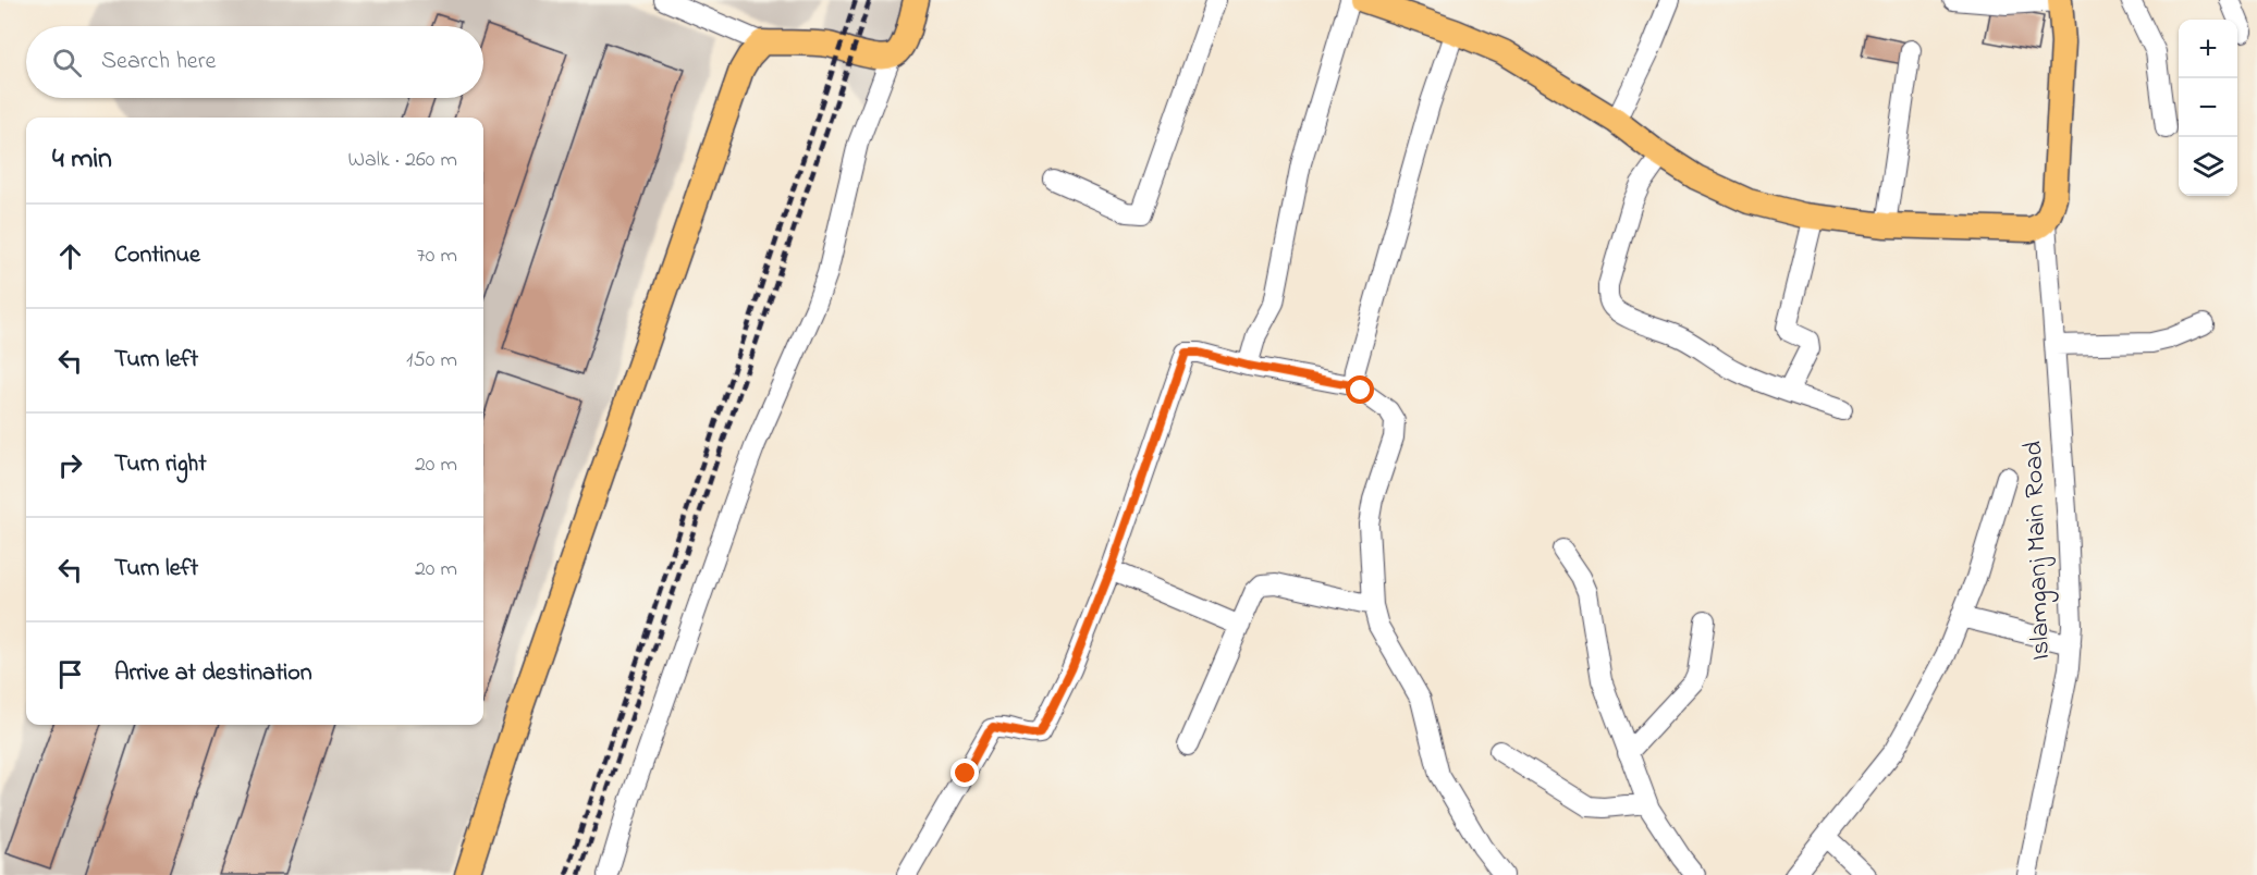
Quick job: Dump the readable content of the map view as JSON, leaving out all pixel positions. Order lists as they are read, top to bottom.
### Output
{
  "streets": {
    "street": ["Islamganj Main Road"]
  },
  "page": {
    "map_buttons": ["+", "−"],
    "search": "Search here",
    "heading": ["4 min", "Walk · 260 m"],
    "list": [
      ["Continue", "70 m"],
      ["Turn left", "150 m"],
      ["Turn right", "20 m"],
      ["Turn left", "20 m"],
      "Arrive at destination"
    ]
  }
}
